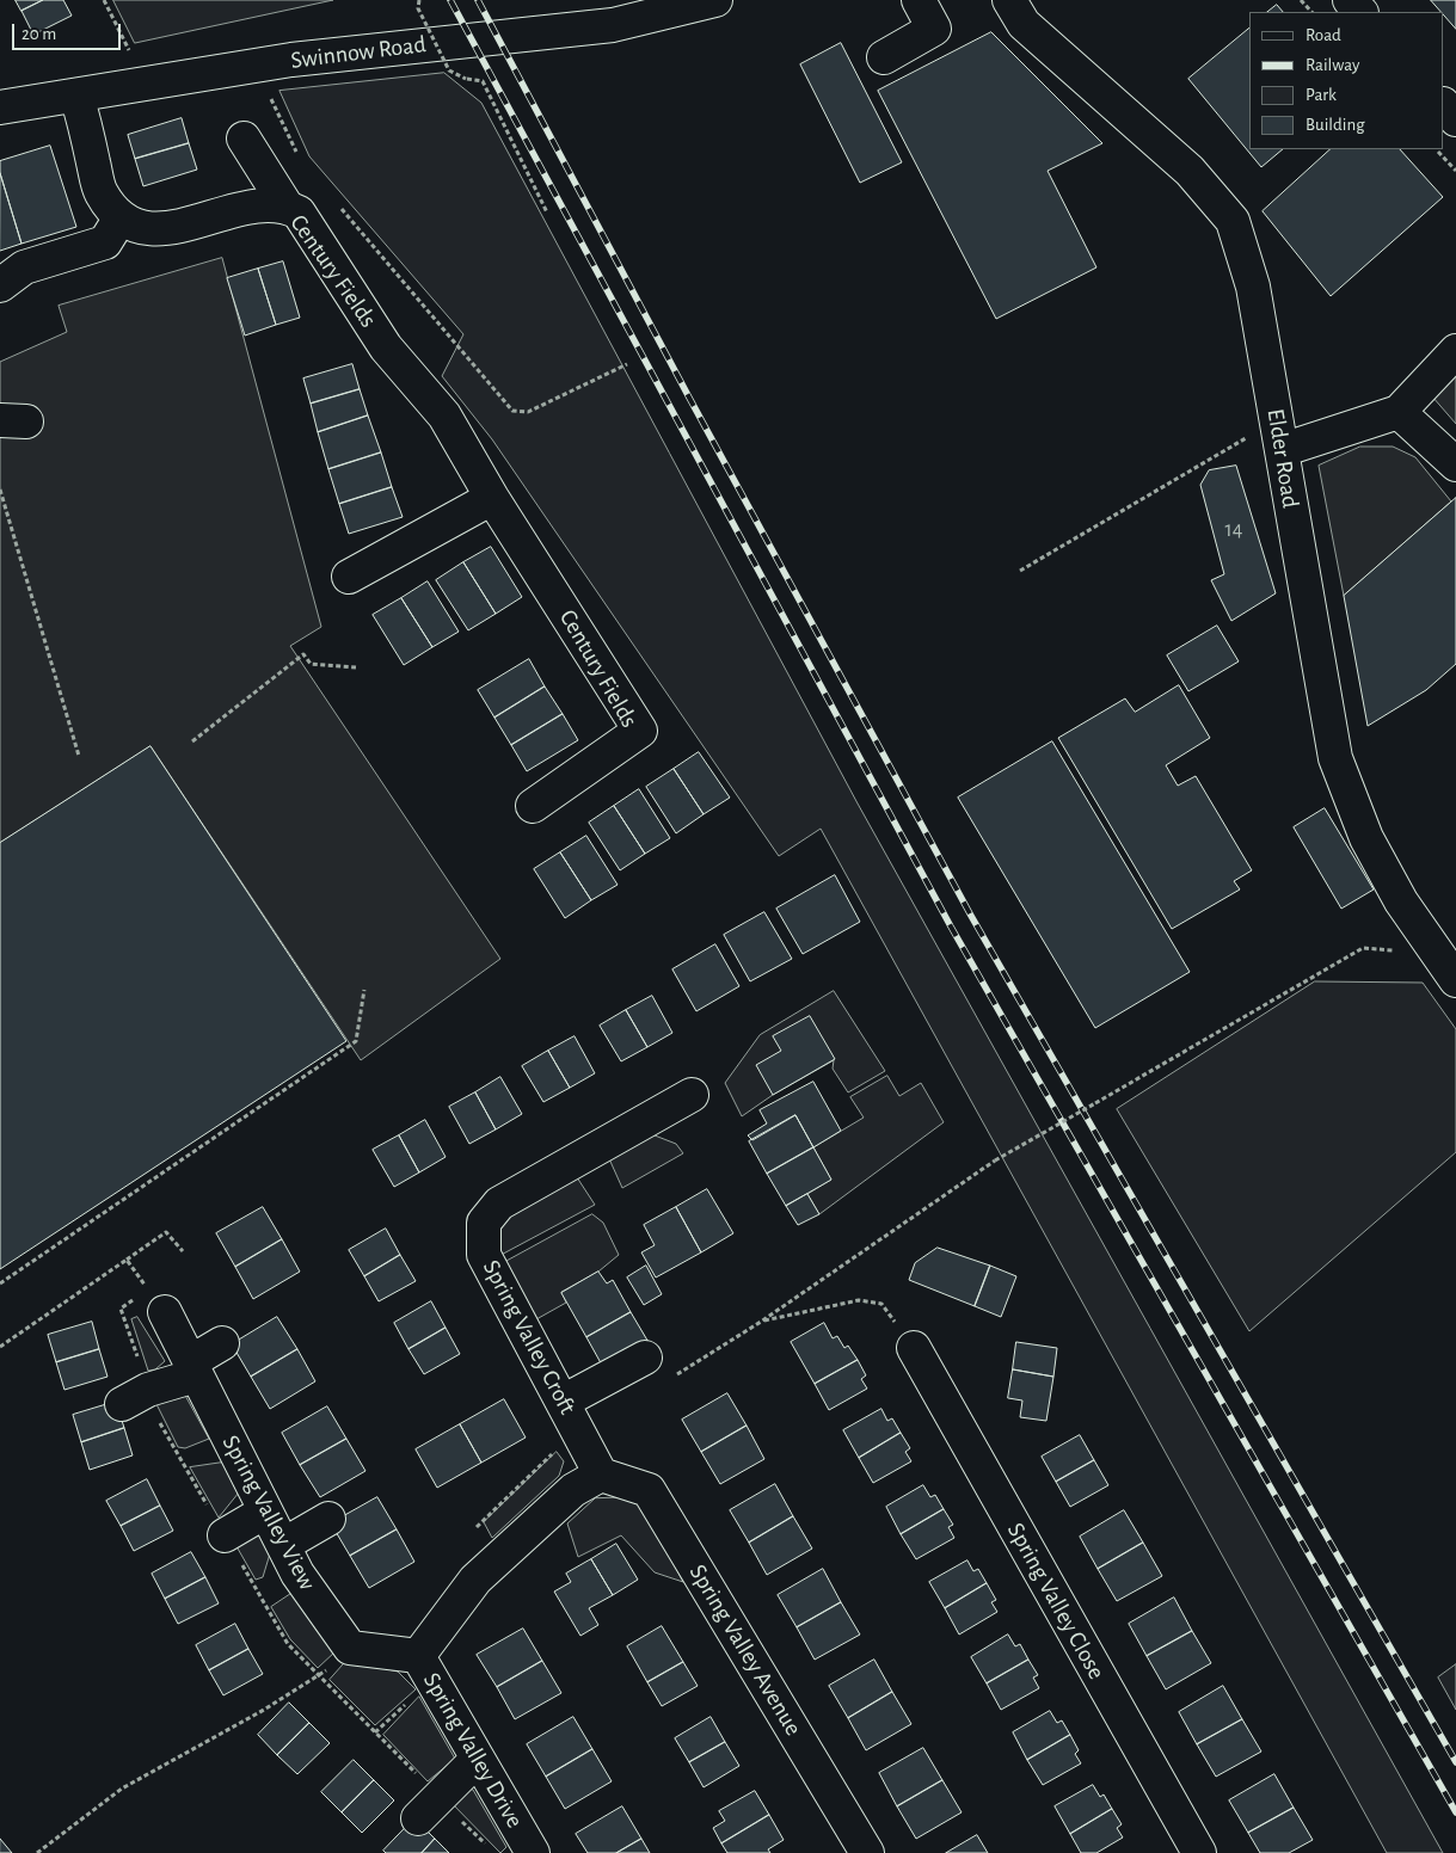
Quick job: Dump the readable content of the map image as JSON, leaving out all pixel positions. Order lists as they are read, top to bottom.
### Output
{
  "streets": {
    "street": [
      "Swinnow Road",
      "Century Fields",
      "Elder Road",
      "Spring Valley Croft",
      "Spring Valley View",
      "Spring Valley Close",
      "Spring Valley Avenue",
      "Spring Valley Drive"
    ]
  },
  "crossings": [
    ["Swinnow Road", "Century Fields"],
    ["Spring Valley Croft", "Spring Valley Avenue"],
    ["Spring Valley Croft", "Spring Valley Drive"],
    ["Spring Valley Avenue", "Spring Valley Drive"]
  ],
  "house_numbers": ["14"],
  "legend": [
    "Road",
    "Railway",
    "Park",
    "Building"
  ],
  "scale_bar": "20 m"
}
